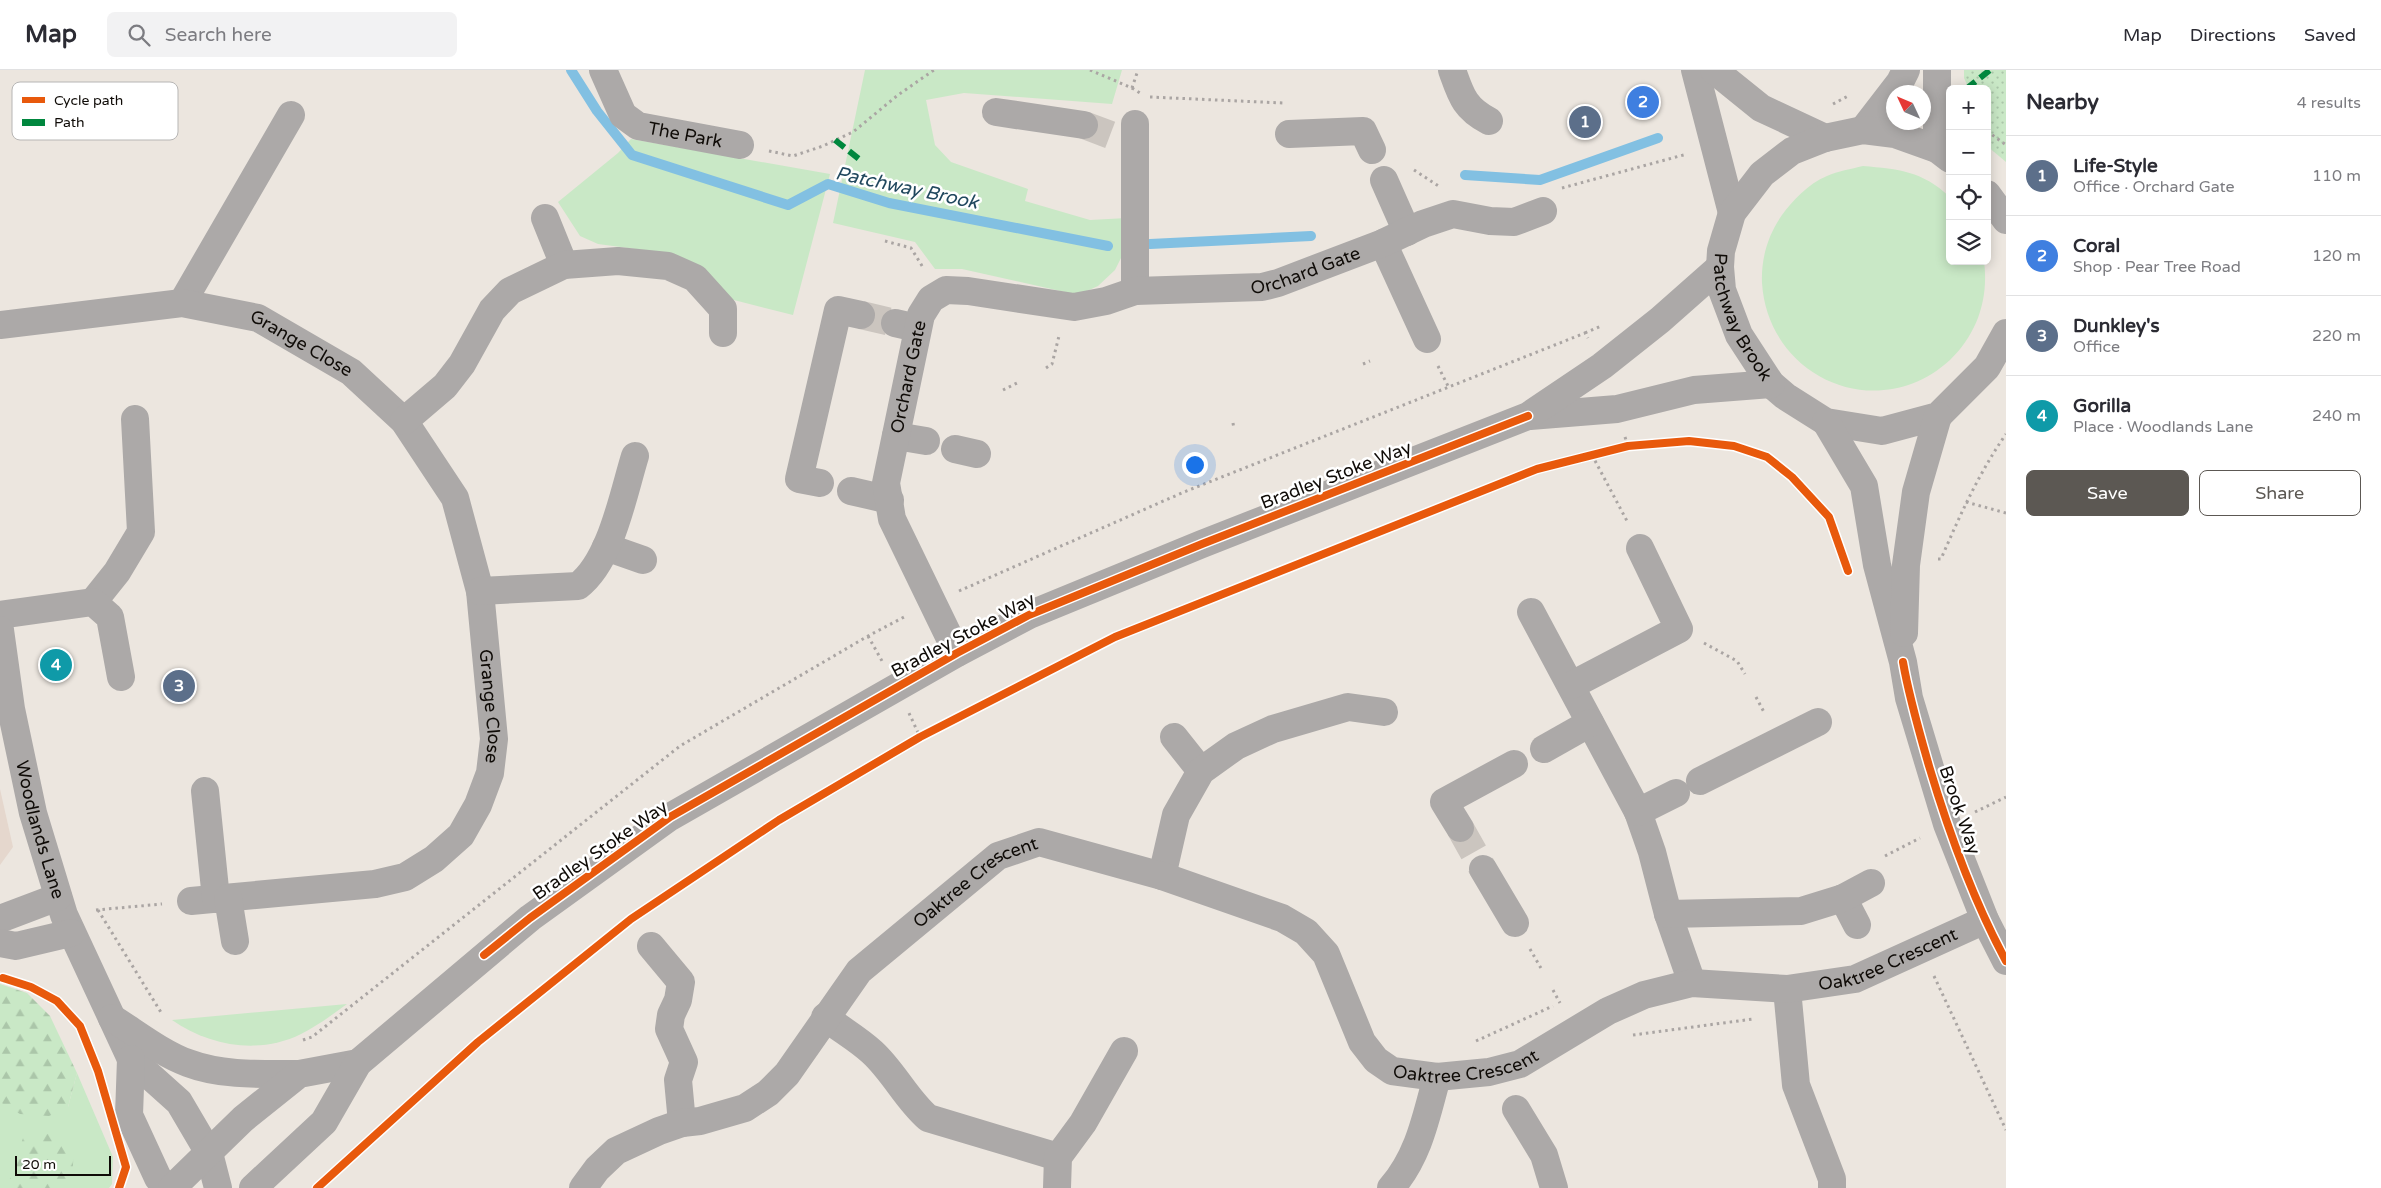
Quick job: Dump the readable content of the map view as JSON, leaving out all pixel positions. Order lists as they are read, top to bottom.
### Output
{
  "streets": {
    "street": [
      "The Park",
      "Orchard Gate",
      "Patchway Brook",
      "Grange Close",
      "Bradley Stoke Way",
      "Brook Way",
      "Woodlands Lane",
      "Oaktree Crescent"
    ]
  },
  "crossings": [
    ["Orchard Gate", "Bradley Stoke Way"],
    ["Patchway Brook", "Bradley Stoke Way"],
    ["Patchway Brook", "Brook Way"],
    ["Bradley Stoke Way", "Woodlands Lane"],
    ["Brook Way", "Oaktree Crescent"]
  ],
  "water": ["Patchway Brook"],
  "legend": ["Cycle path", "Path"],
  "scale_bar": "20 m",
  "north": "top left",
  "page": {
    "header": "Map",
    "search": "Search here",
    "nav": ["Map", "Directions", "Saved"],
    "heading": ["Nearby", "4 results"],
    "pins": [
      "2",
      "1",
      "4",
      "3"
    ],
    "map_buttons": ["+", "−"],
    "list": [
      {
        "mark": "1",
        "name": "Life-Style",
        "note": "Office · Orchard Gate",
        "value": "110 m"
      },
      {
        "mark": "2",
        "name": "Coral",
        "note": "Shop · Pear Tree Road",
        "value": "120 m"
      },
      {
        "mark": "3",
        "name": "Dunkley's",
        "note": "Office",
        "value": "220 m"
      },
      {
        "mark": "4",
        "name": "Gorilla",
        "note": "Place · Woodlands Lane",
        "value": "240 m"
      }
    ],
    "buttons": ["Save", "Share"],
    "scale": "20 m"
  }
}
